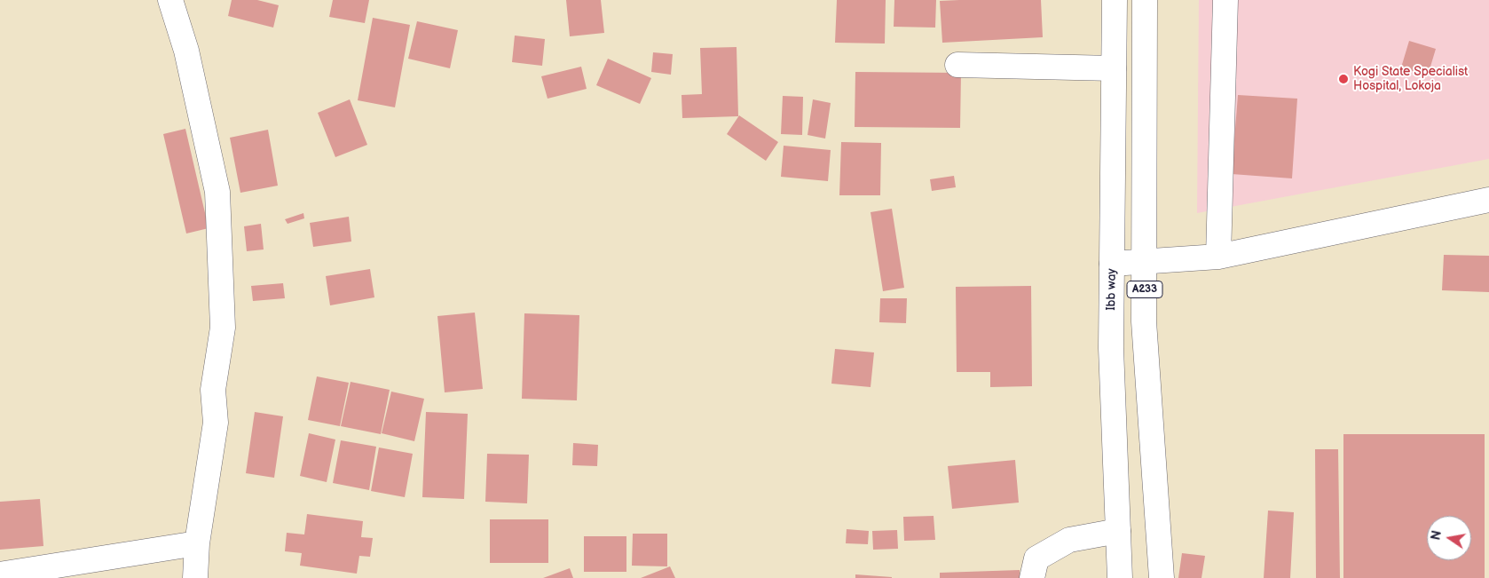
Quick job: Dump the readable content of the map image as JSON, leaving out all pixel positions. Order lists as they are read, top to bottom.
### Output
{
  "streets": {
    "main road": ["Ibb way", "A233"]
  },
  "places": ["Kogi State Specialist Hospital, Lokoja"],
  "north": "left"
}
